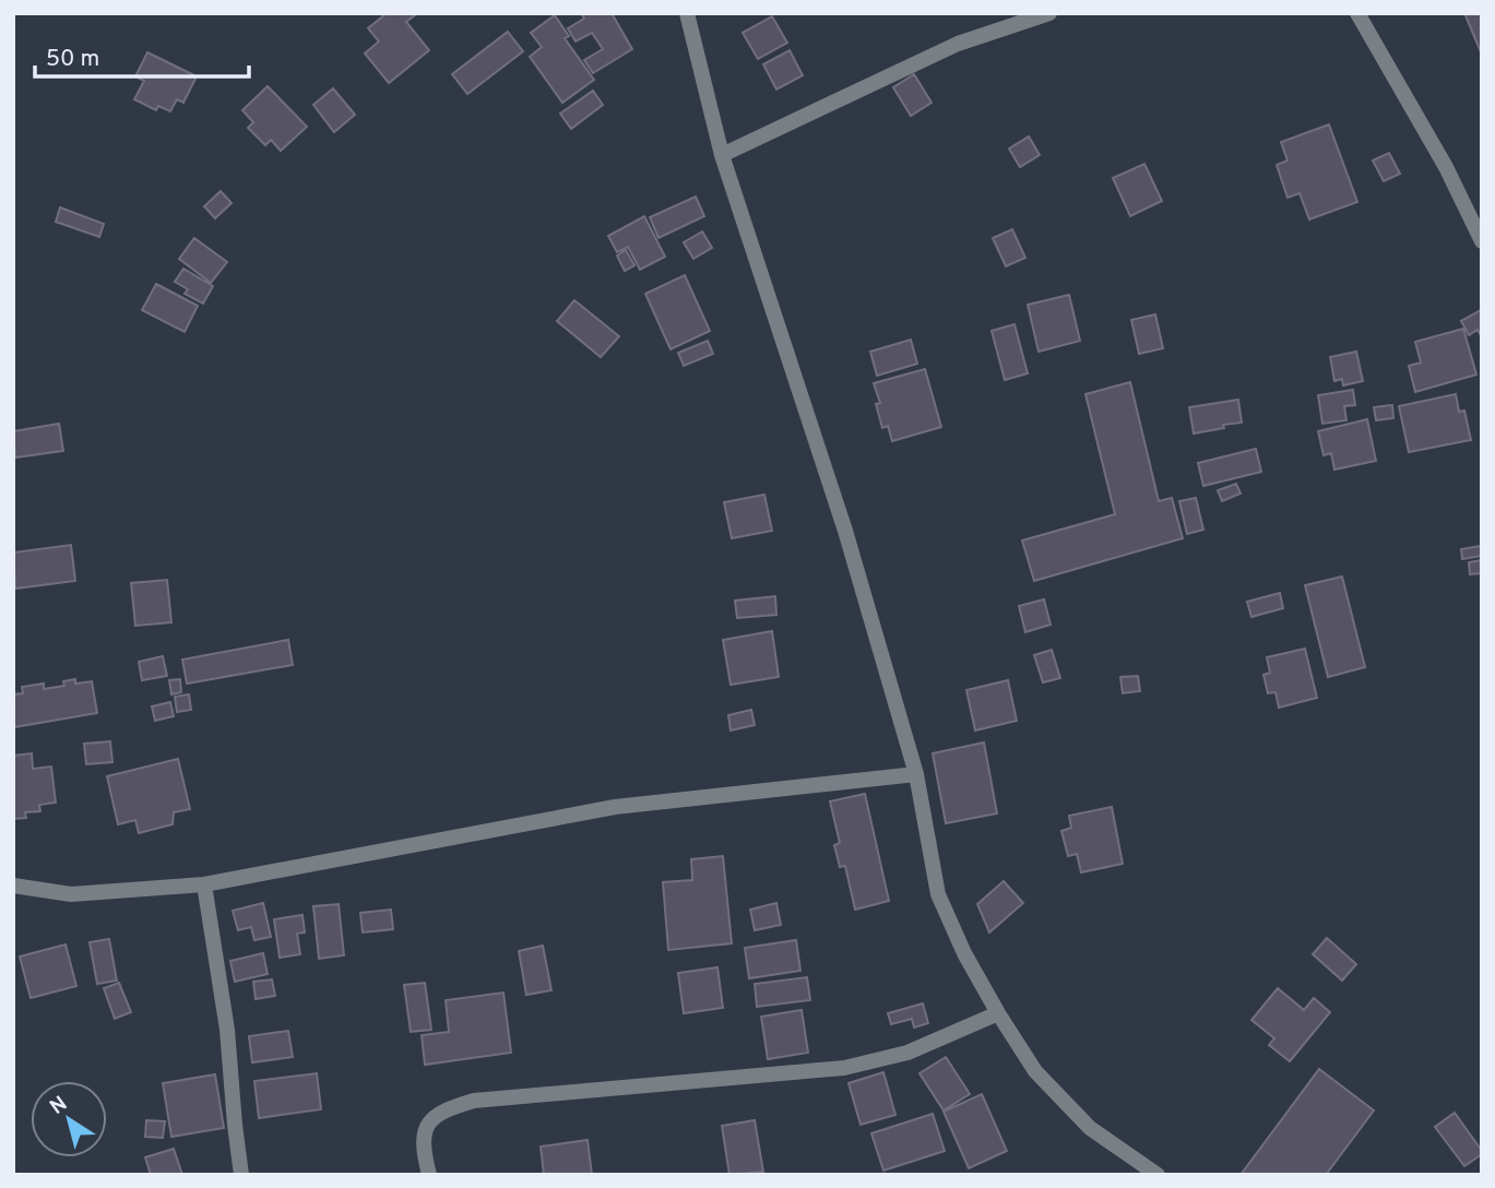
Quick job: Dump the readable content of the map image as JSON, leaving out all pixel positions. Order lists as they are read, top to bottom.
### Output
{
  "scale_bar": "50 m",
  "north": "top left"
}
